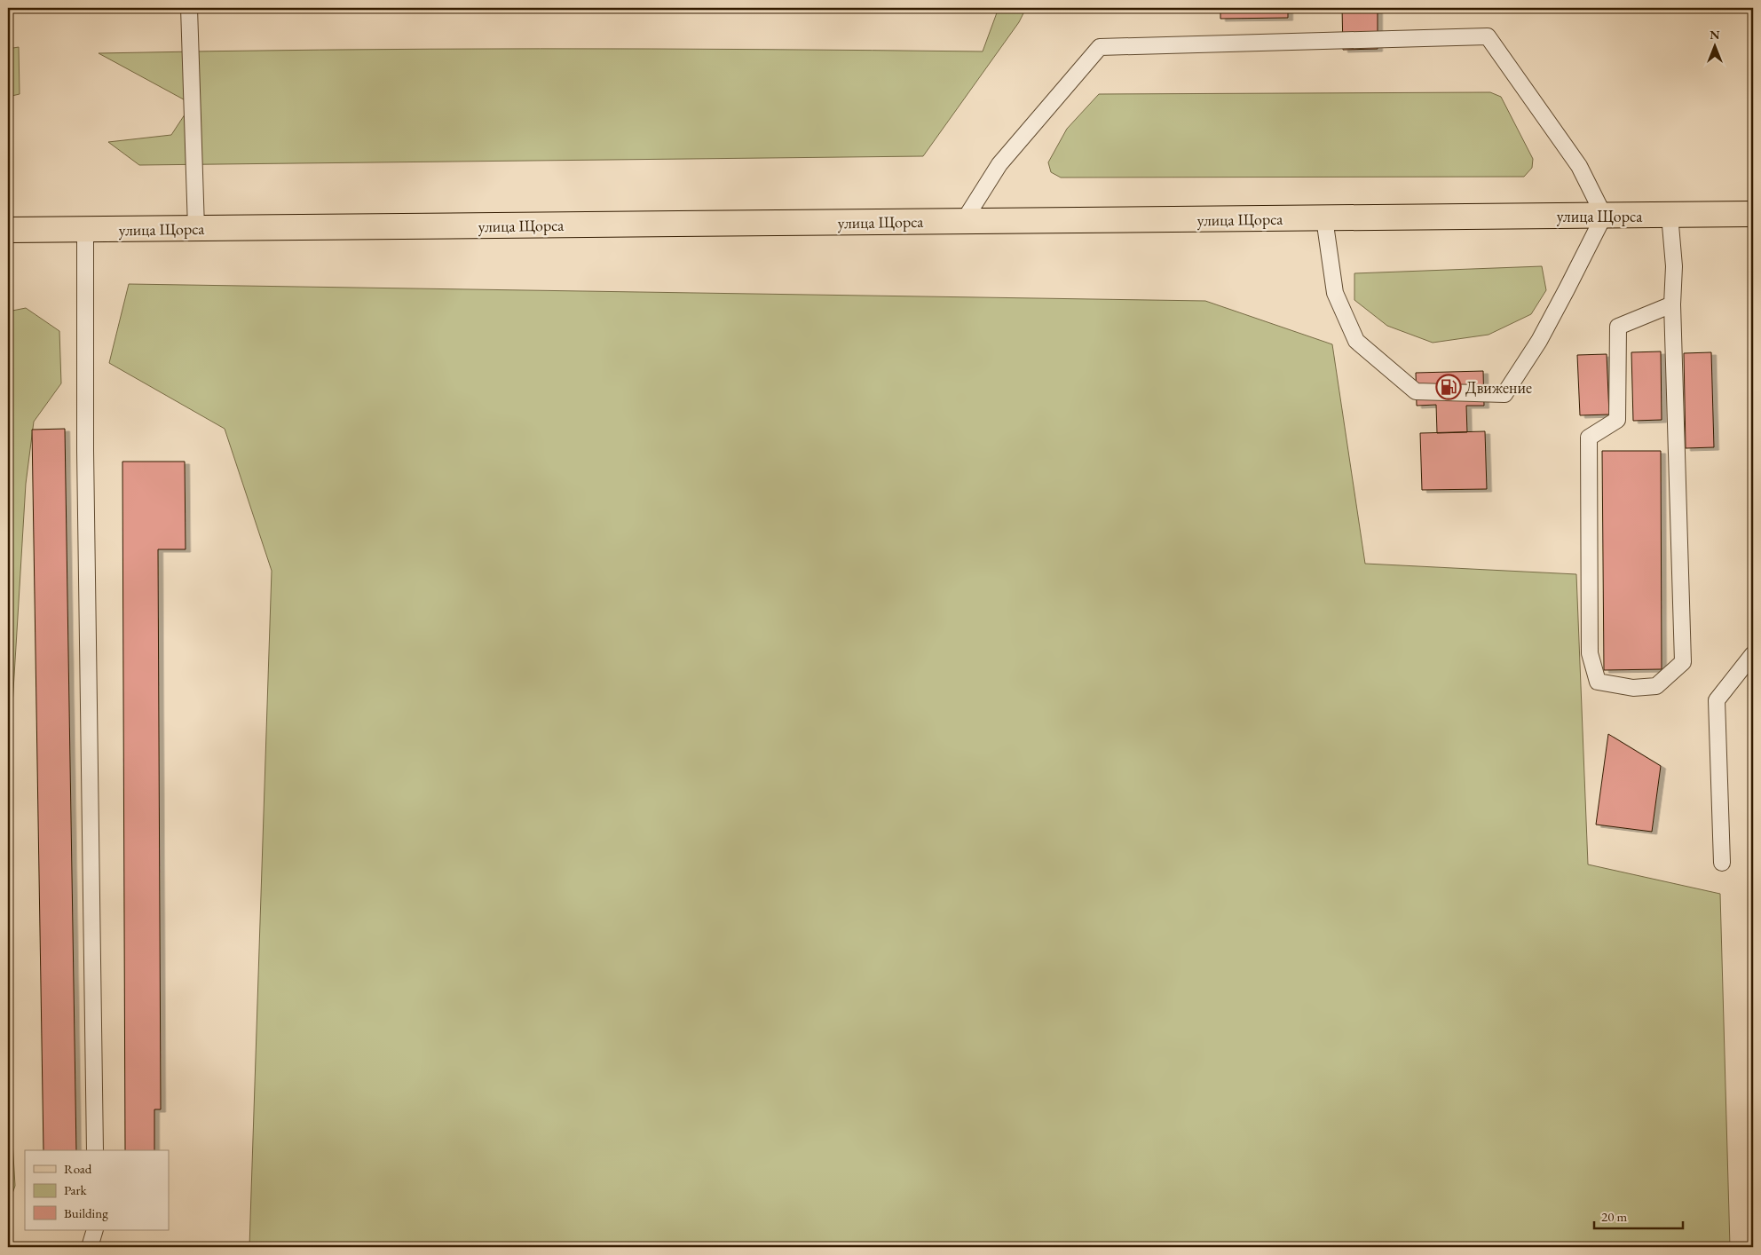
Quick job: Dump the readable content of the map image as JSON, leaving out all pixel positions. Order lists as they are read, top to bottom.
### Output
{
  "streets": {
    "main road": ["улица Щорса"]
  },
  "places": {
    "fuel station": ["Движение"]
  },
  "legend": ["Road", "Park", "Building"],
  "scale_bar": "20 m",
  "north": "top"
}
